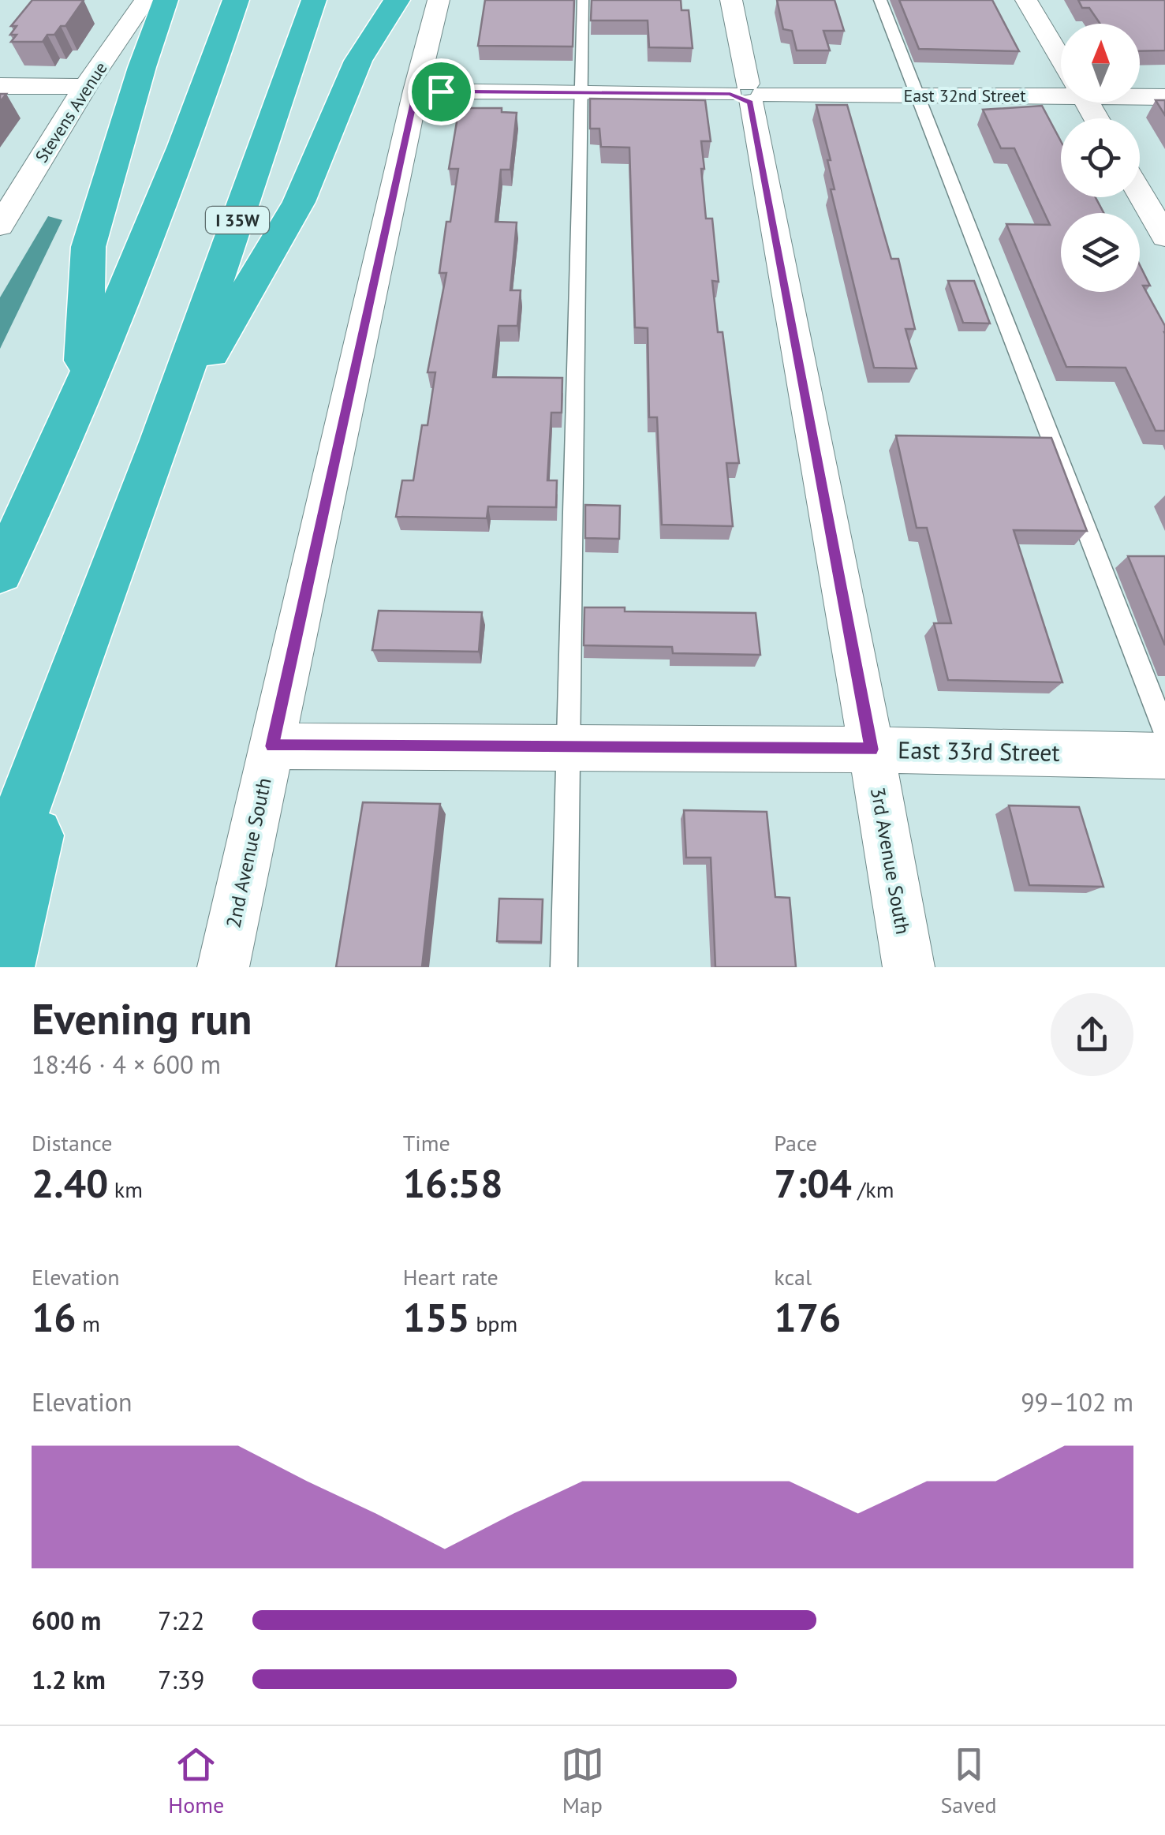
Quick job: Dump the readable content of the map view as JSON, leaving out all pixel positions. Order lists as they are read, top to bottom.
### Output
{
  "streets": {
    "highway": ["I 35W"],
    "street": [
      "East 32nd Street",
      "Stevens Avenue",
      "East 33rd Street",
      "2nd Avenue South",
      "3rd Avenue South"
    ]
  },
  "crossings": [
    ["East 32nd Street", "2nd Avenue South"],
    ["East 32nd Street", "3rd Avenue South"],
    ["East 33rd Street", "2nd Avenue South"],
    ["East 33rd Street", "3rd Avenue South"]
  ],
  "north": "top",
  "page": {
    "heading": ["Evening run", "18:46 · 4 × 600 m"],
    "stats": [
      ["Distance", "2.40 km"],
      ["Time", "16:58"],
      ["Pace", "7:04 /km"],
      ["Elevation", "16 m"],
      ["Heart rate", "155 bpm"],
      ["kcal", "176"]
    ],
    "chart": ["Elevation", "99–102 m"],
    "list": [
      {
        "name": "600 m",
        "note": "7:22"
      },
      {
        "name": "1.2 km",
        "note": "7:39"
      }
    ],
    "tabs": ["Home", "Map", "Saved"]
  }
}
